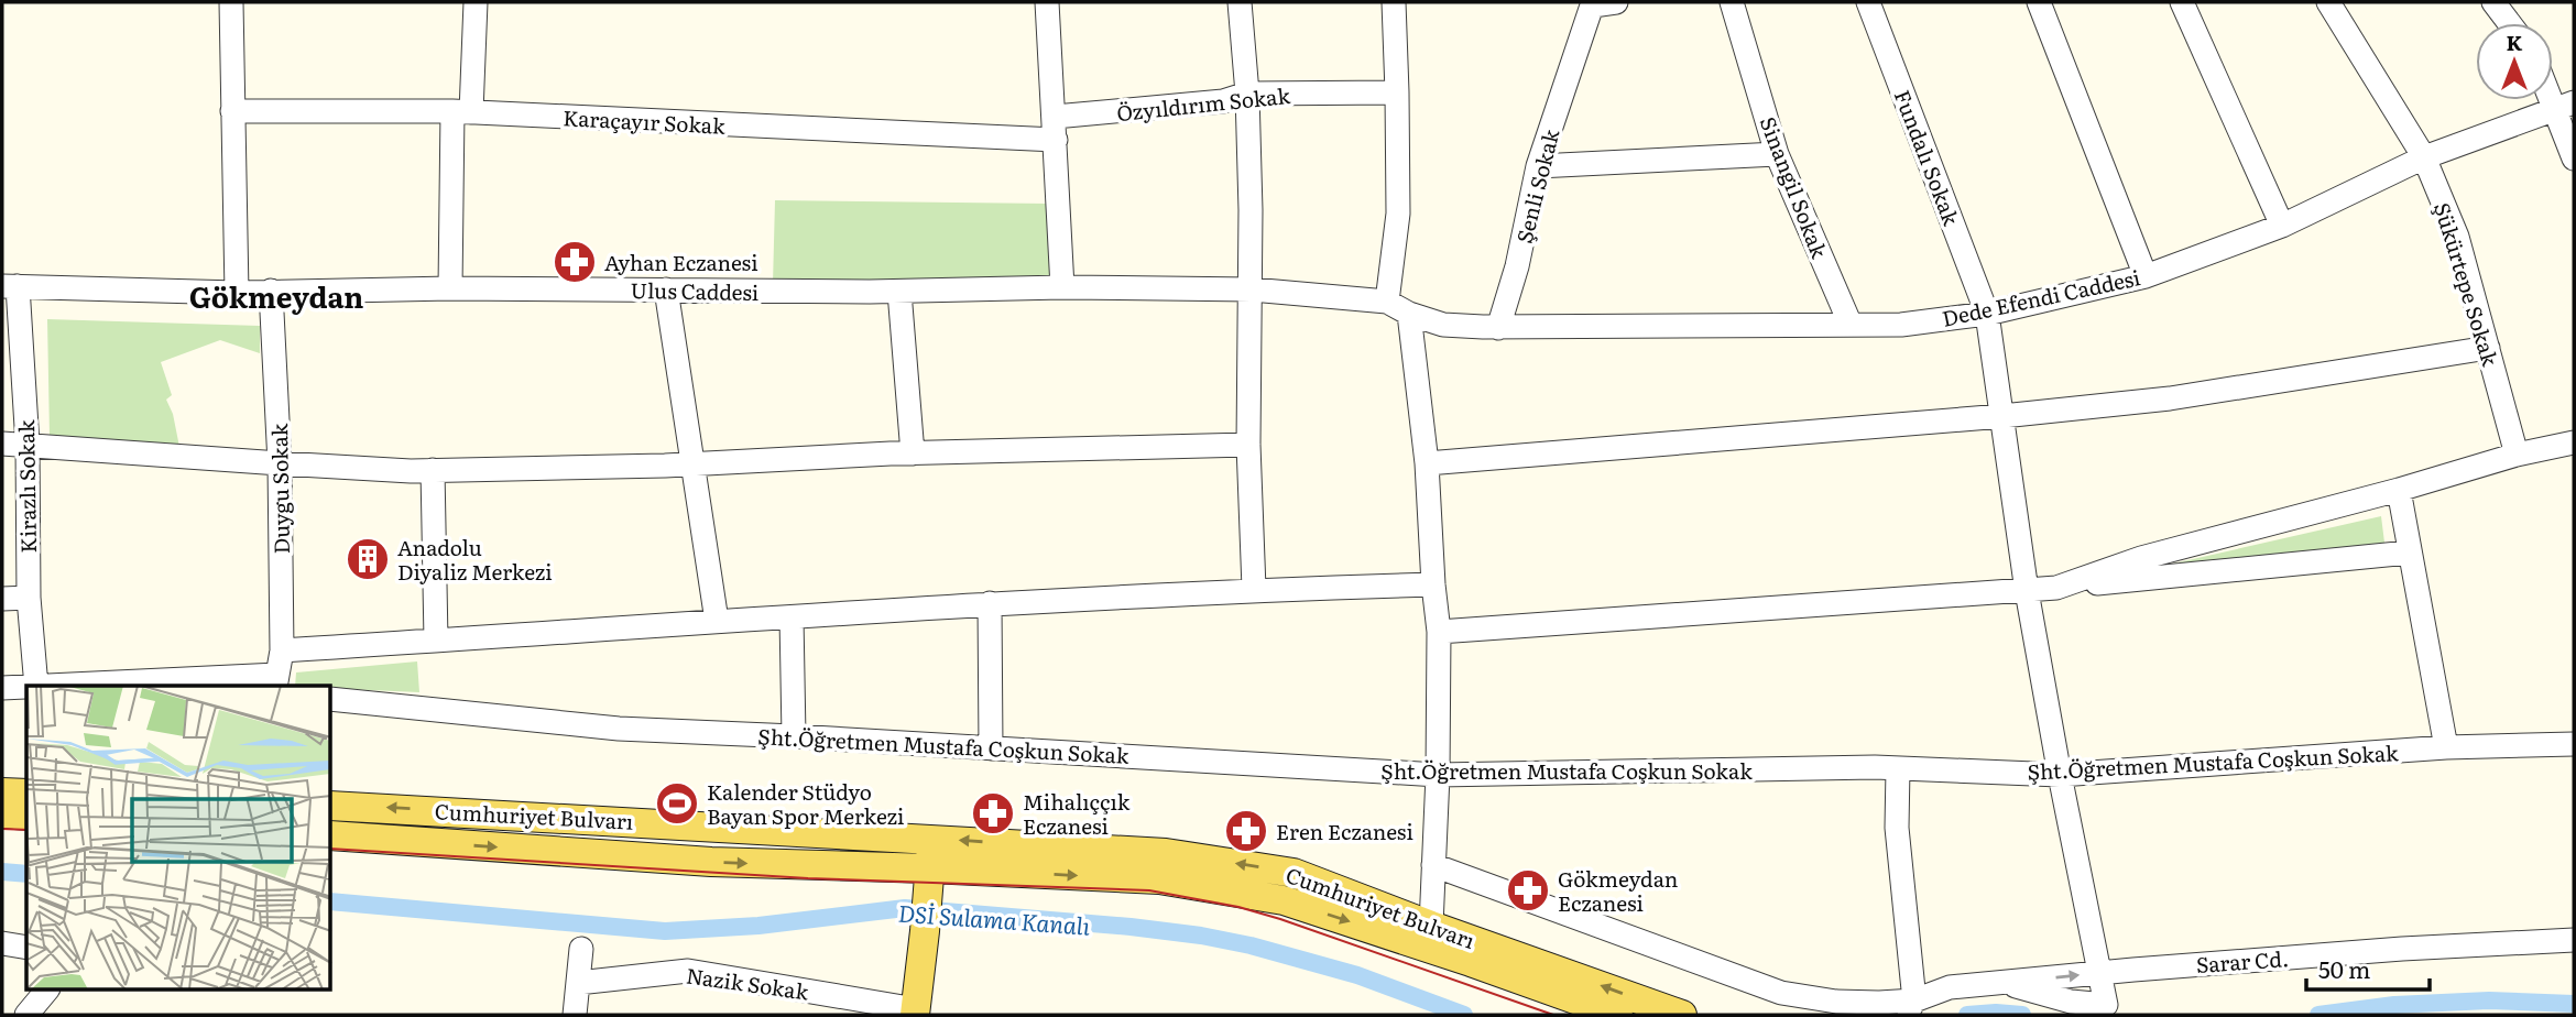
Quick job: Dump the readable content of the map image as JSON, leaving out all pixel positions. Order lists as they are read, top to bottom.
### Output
{
  "streets": {
    "main road": ["Cumhuriyet Bulvarı"],
    "street": [
      "Özyıldırım Sokak",
      "Karaçayır Sokak",
      "Fundalı Sokak",
      "Şenli Sokak",
      "Sinangil Sokak",
      "Şükürtepe Sokak",
      "Ulus Caddesi",
      "Dede Efendi Caddesi",
      "Kirazlı Sokak",
      "Duygu Sokak",
      "Şht.Öğretmen Mustafa Coşkun Sokak",
      "Sarar Cd.",
      "Nazik Sokak"
    ]
  },
  "crossings": [
    ["Özyıldırım Sokak", "Karaçayır Sokak"],
    ["Fundalı Sokak", "Dede Efendi Caddesi"],
    ["Fundalı Sokak", "Şht.Öğretmen Mustafa Coşkun Sokak"],
    ["Fundalı Sokak", "Sarar Cd."],
    ["Şenli Sokak", "Dede Efendi Caddesi"],
    ["Sinangil Sokak", "Dede Efendi Caddesi"],
    ["Şükürtepe Sokak", "Dede Efendi Caddesi"],
    ["Ulus Caddesi", "Dede Efendi Caddesi"],
    ["Ulus Caddesi", "Kirazlı Sokak"],
    ["Ulus Caddesi", "Duygu Sokak"]
  ],
  "districts": ["Gökmeydan"],
  "water": ["DSİ Sulama Kanalı"],
  "places": {
    "pharmacy": [
      "Ayhan Eczanesi",
      "Mihalıççık Eczanesi",
      "Eren Eczanesi",
      "Gökmeydan Eczanesi"
    ],
    "building": ["Anadolu Diyaliz Merkezi"],
    "sports": ["Kalender Stüdyo Bayan Spor Merkezi"]
  },
  "scale_bar": "50 m",
  "north": "top"
}
